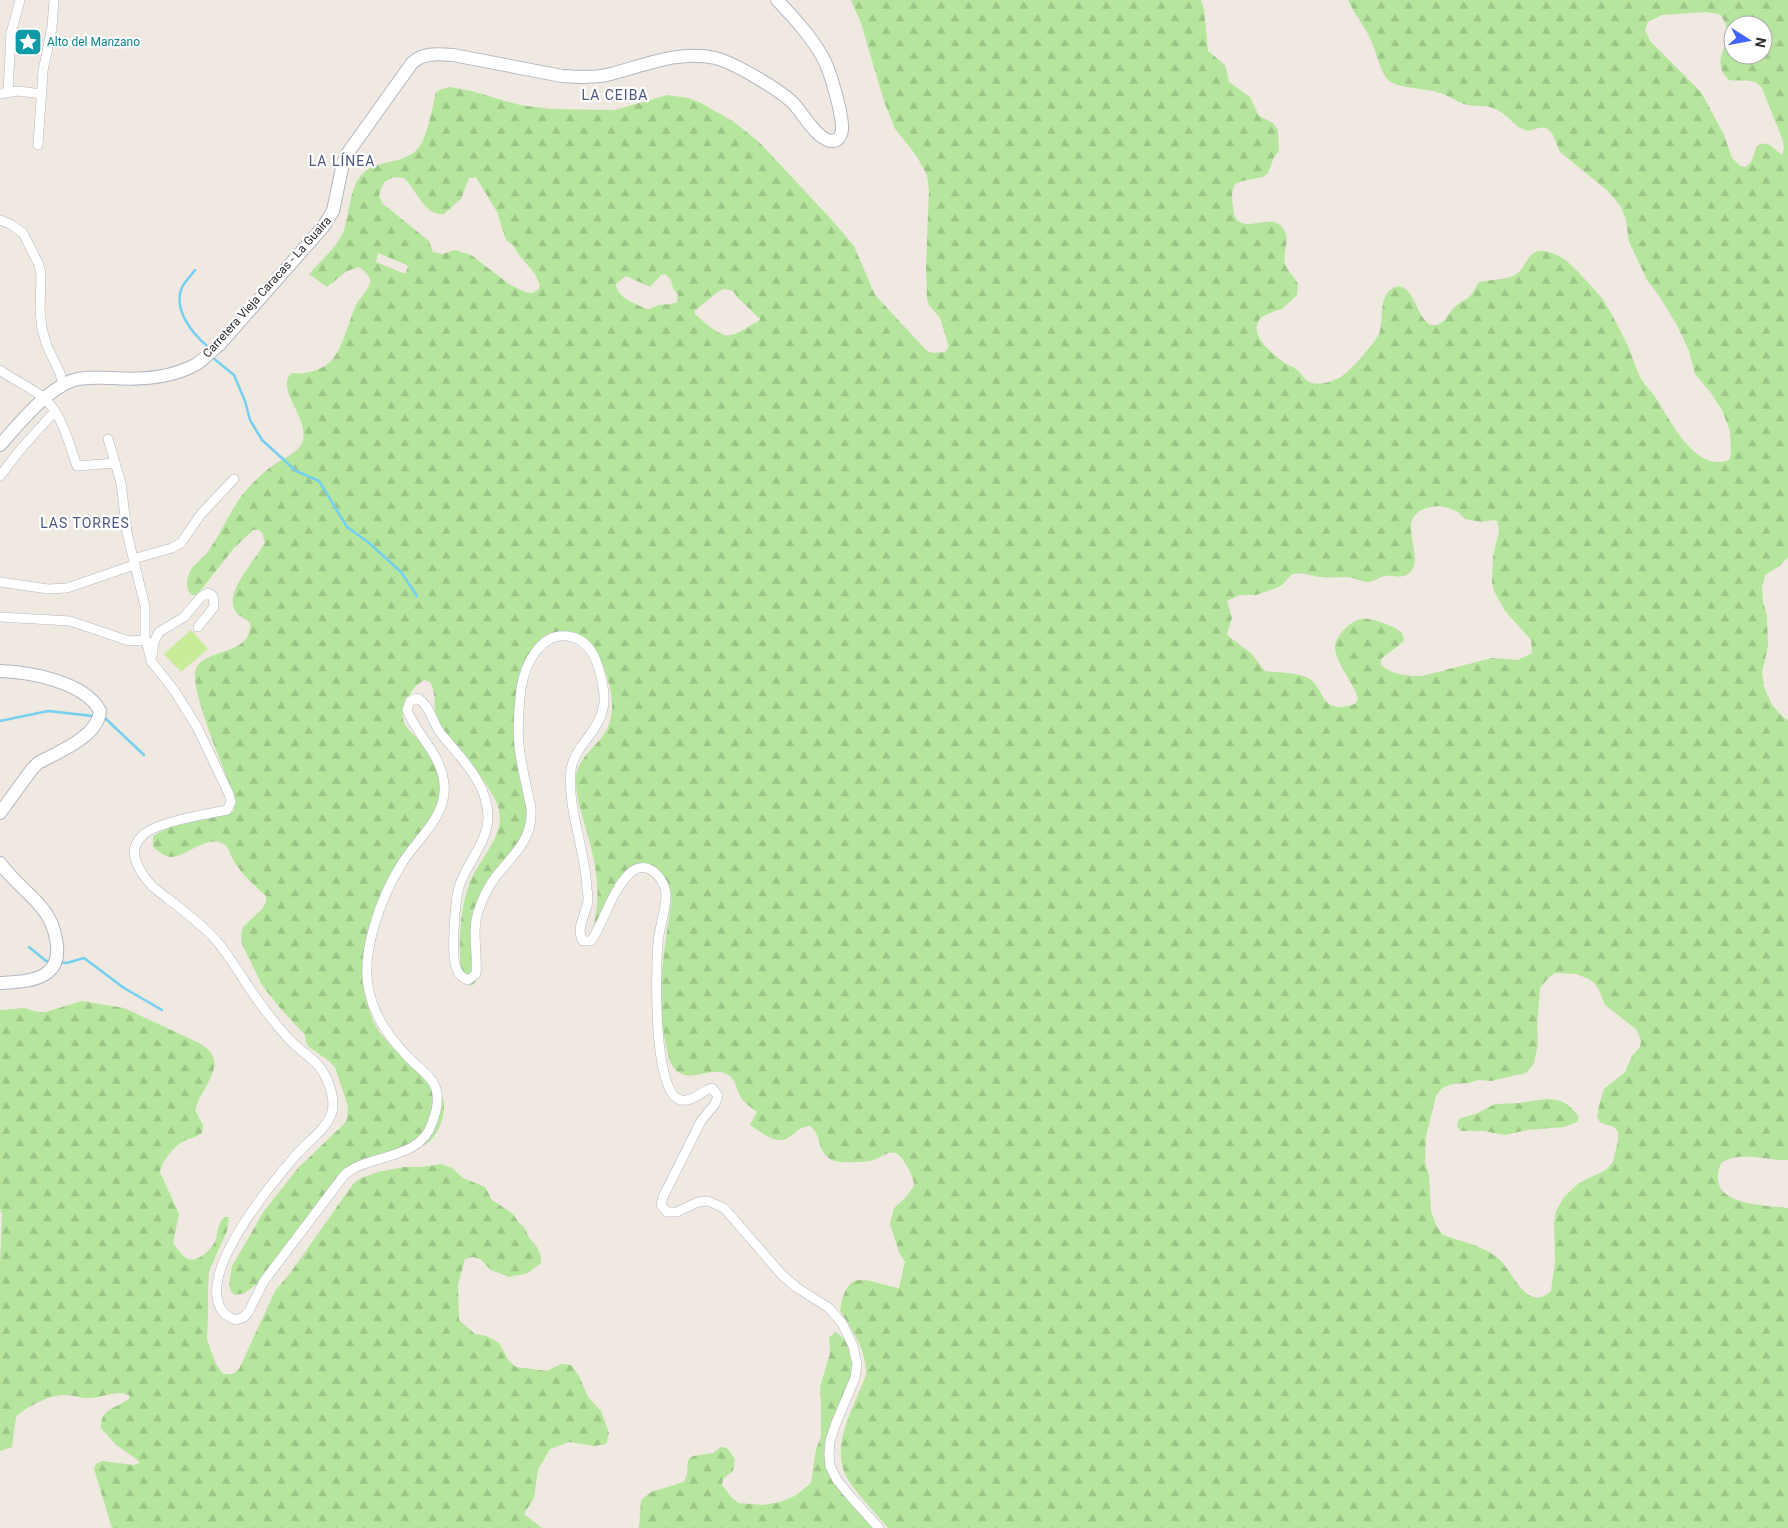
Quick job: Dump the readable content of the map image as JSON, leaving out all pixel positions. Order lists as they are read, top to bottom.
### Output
{
  "streets": {
    "main road": ["Carretera Vieja Caracas - La Guaira"]
  },
  "districts": ["LA CEIBA", "LA LÍNEA", "LAS TORRES"],
  "places": {
    "place": ["Alto del Manzano"]
  },
  "north": "right"
}
